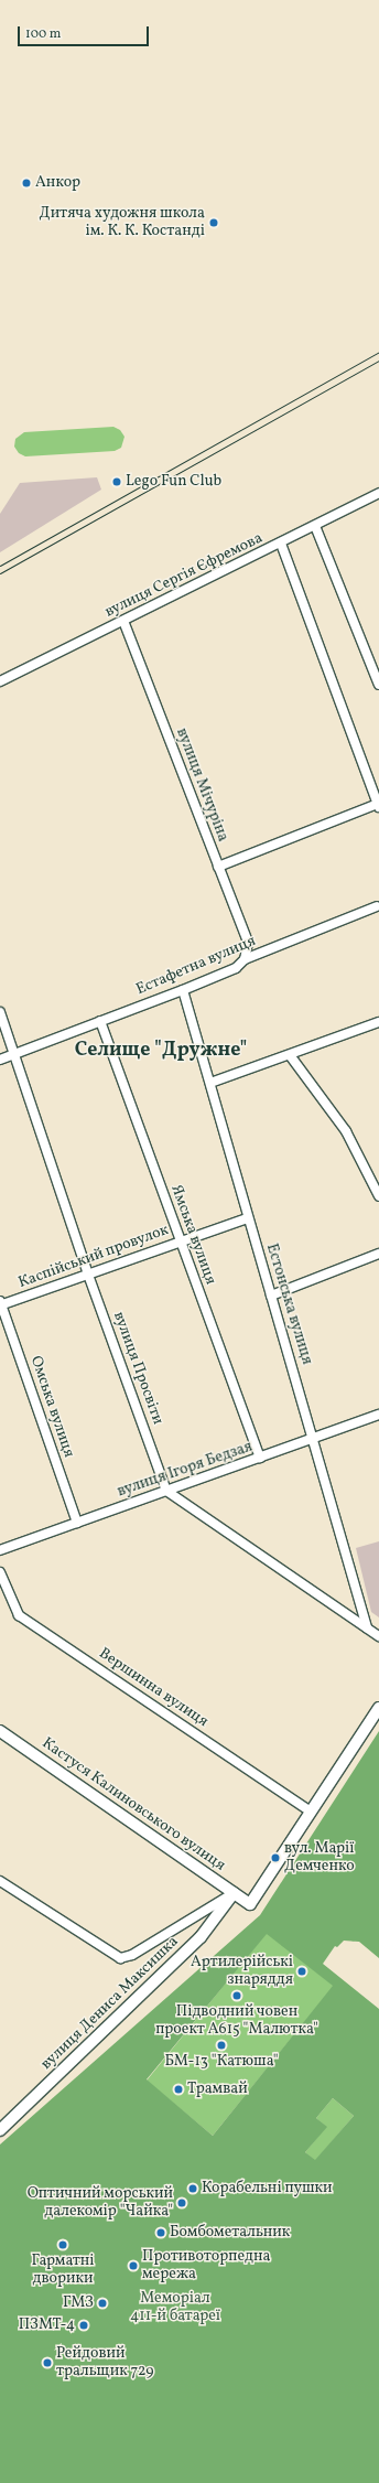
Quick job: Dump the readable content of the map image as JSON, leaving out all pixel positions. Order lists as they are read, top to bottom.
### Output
{
  "streets": {
    "street": [
      "вулиця Сергія Єфремова",
      "вулиця Мічуріна",
      "Естафетна вулиця",
      "Ямська вулиця",
      "Каспійський провулок",
      "Естонська вулиця",
      "вулиця Просвіти",
      "Омська вулиця",
      "вулиця Ігоря Бедзая",
      "Вершинна вулиця",
      "Кастуся Калиновського вулиця",
      "вулиця Дениса Максишка"
    ]
  },
  "crossings": [
    ["вулиця Сергія Єфремова", "вулиця Мічуріна"],
    ["вулиця Мічуріна", "Естафетна вулиця"],
    ["Естафетна вулиця", "Ямська вулиця"],
    ["Естафетна вулиця", "Естонська вулиця"],
    ["Естафетна вулиця", "вулиця Просвіти"],
    ["Ямська вулиця", "Каспійський провулок"],
    ["Ямська вулиця", "вулиця Ігоря Бедзая"],
    ["Каспійський провулок", "Естонська вулиця"],
    ["Каспійський провулок", "вулиця Просвіти"],
    ["Каспійський провулок", "Омська вулиця"],
    ["Естонська вулиця", "вулиця Ігоря Бедзая"],
    ["вулиця Просвіти", "вулиця Ігоря Бедзая"],
    ["Омська вулиця", "вулиця Ігоря Бедзая"],
    ["Вершинна вулиця", "Кастуся Калиновського вулиця"],
    ["Кастуся Калиновського вулиця", "вулиця Дениса Максишка"]
  ],
  "districts": ["Селище \"Дружне\""],
  "parks": ["Меморіал 411-й батареї"],
  "places": [
    "Анкор",
    "Дитяча художня школа ім. К. К. Костанді",
    "Lego Fun Club",
    "вул. Марії Демченко",
    "Артилерійські знаряддя",
    "Підводний човен проект А615 \"Малютка\"",
    "БМ-13 \"Катюша\"",
    "Трамвай",
    "Корабельні пушки",
    "Оптичний морський далекомір \"Чайка\"",
    "Бомбометальник",
    "Гарматні дворики",
    "Противоторпедна мережа",
    "ГМЗ",
    "ПЗМТ-4",
    "Рейдовий тральщик 729"
  ],
  "scale_bar": "100 m"
}
